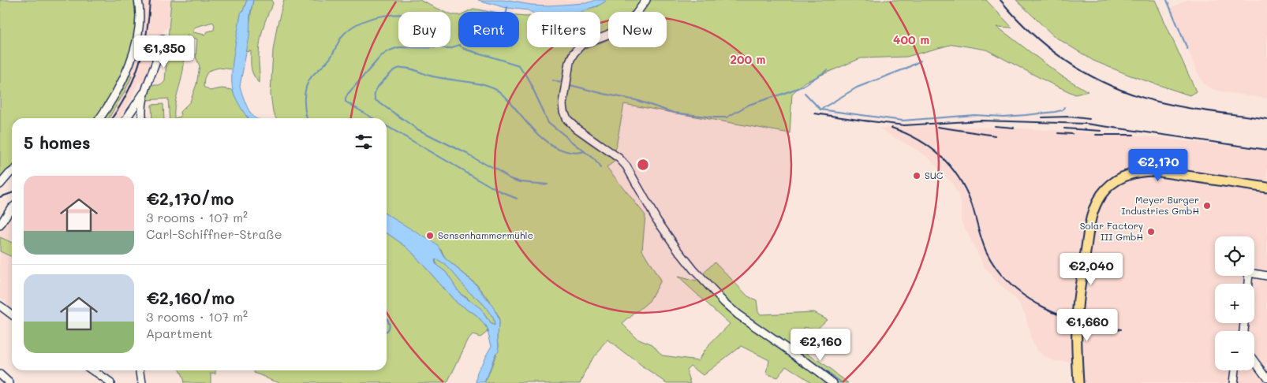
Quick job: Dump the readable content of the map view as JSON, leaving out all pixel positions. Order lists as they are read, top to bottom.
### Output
{
  "places": [
    "SUC",
    "Meyer Burger Industries GmbH",
    "Solar Factory III GmbH",
    "Sensenhammermühle"
  ],
  "page": {
    "chip": [
      "Buy",
      "Rent",
      "Filters",
      "New"
    ],
    "price": [
      "€1,350",
      "€2,170",
      "€2,040",
      "€1,660",
      "€2,160"
    ],
    "heading": "5 homes",
    "list": [
      {
        "name": "€2,170/mo",
        "note": "3 rooms · 107 m² · Carl-Schiffner-Straße"
      },
      {
        "name": "€2,160/mo",
        "note": "3 rooms · 107 m² · Apartment"
      }
    ],
    "map_buttons": ["+", "−"]
  },
  "rings": ["400 m", "200 m"]
}
